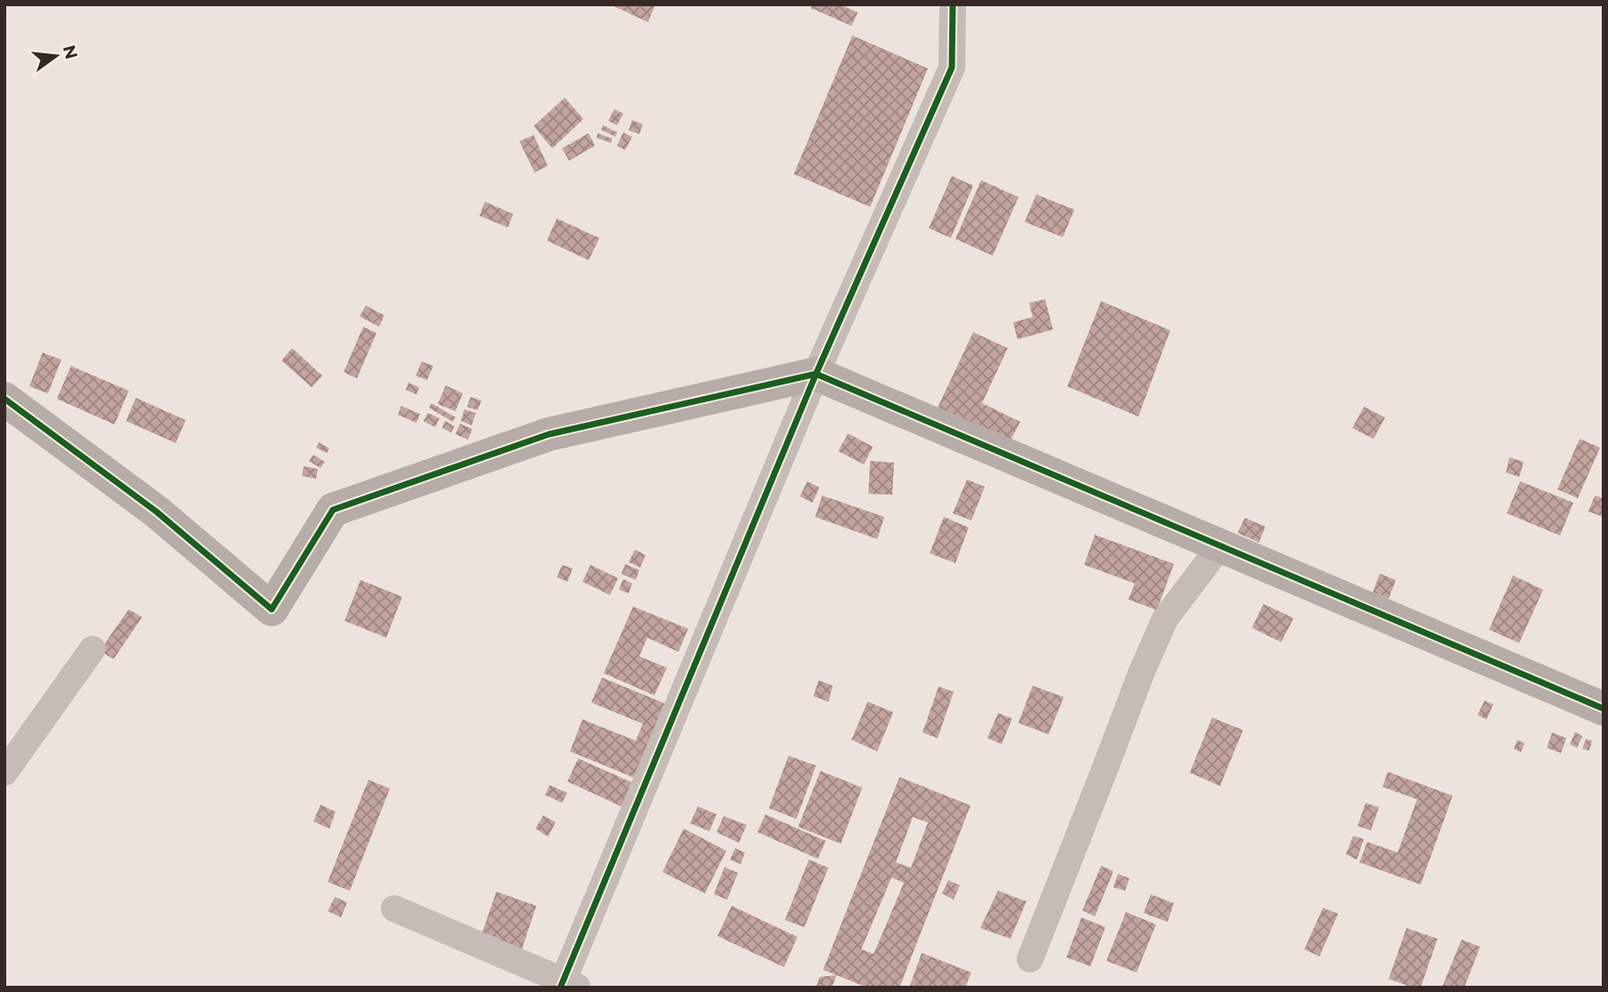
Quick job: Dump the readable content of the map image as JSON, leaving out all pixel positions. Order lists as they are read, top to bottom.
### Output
{
  "north": "right"
}
